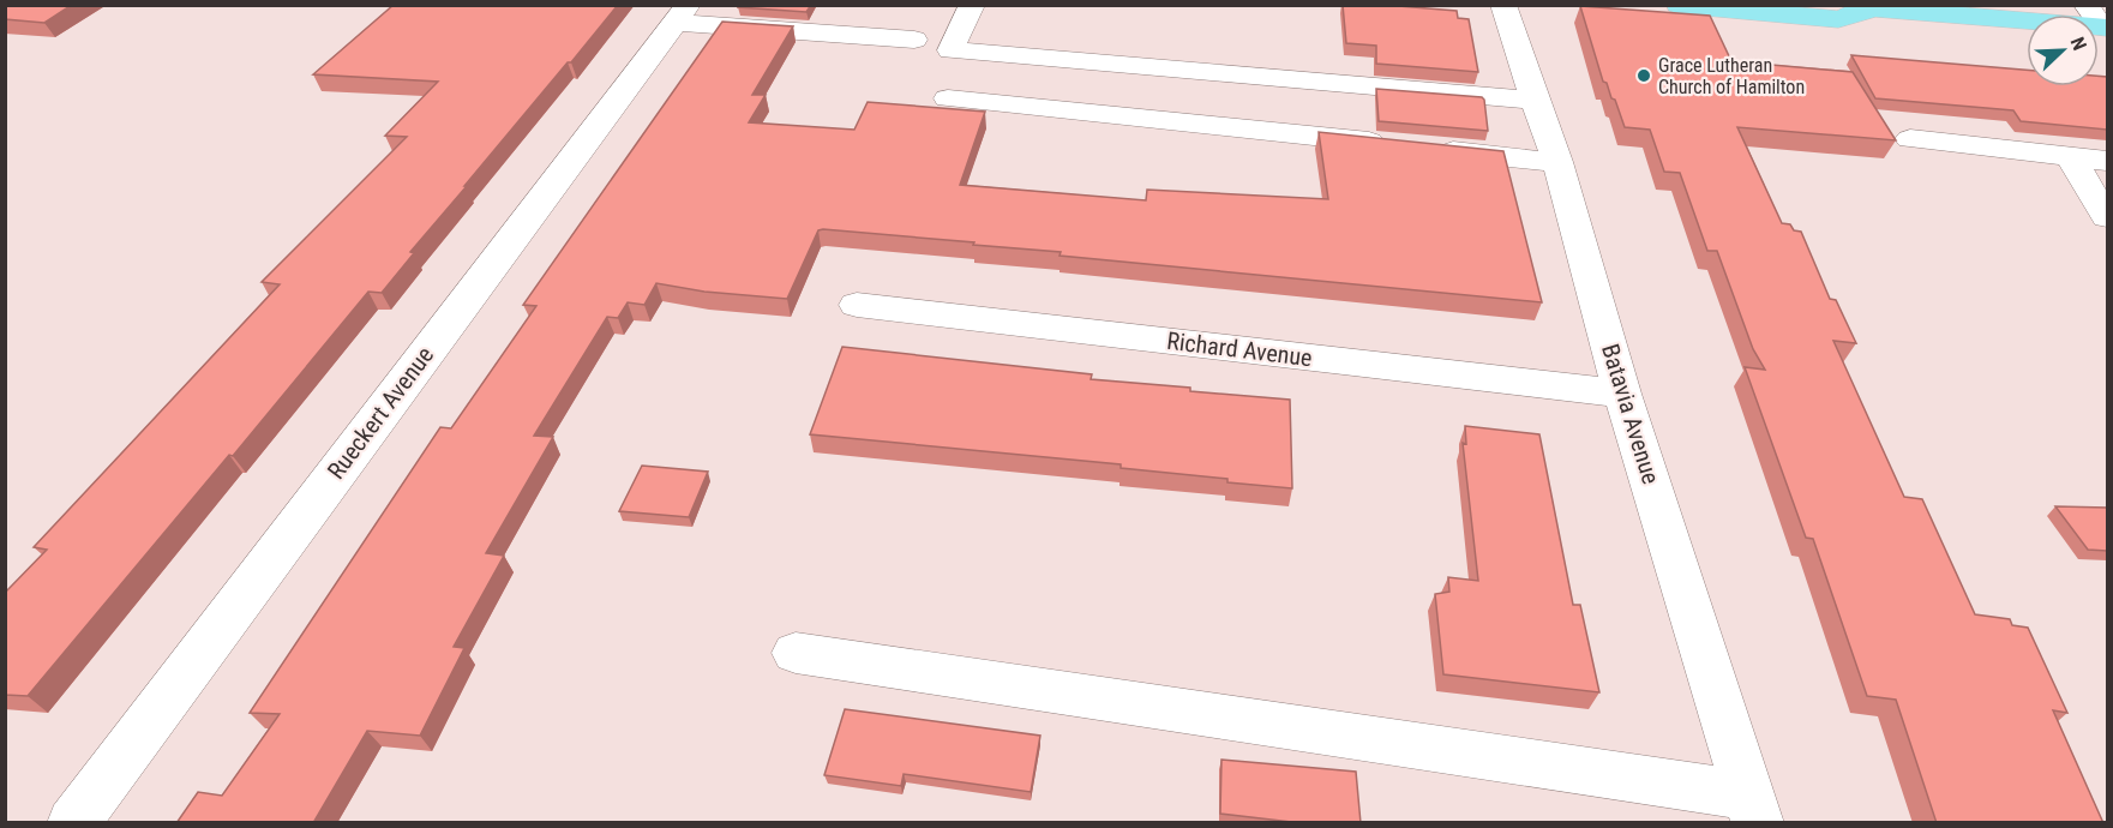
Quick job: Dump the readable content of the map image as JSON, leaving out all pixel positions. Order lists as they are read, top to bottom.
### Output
{
  "streets": {
    "street": ["Richard Avenue", "Rueckert Avenue", "Batavia Avenue"]
  },
  "crossings": [
    ["Richard Avenue", "Batavia Avenue"]
  ],
  "places": ["Grace Lutheran Church of Hamilton"],
  "north": "top right"
}
